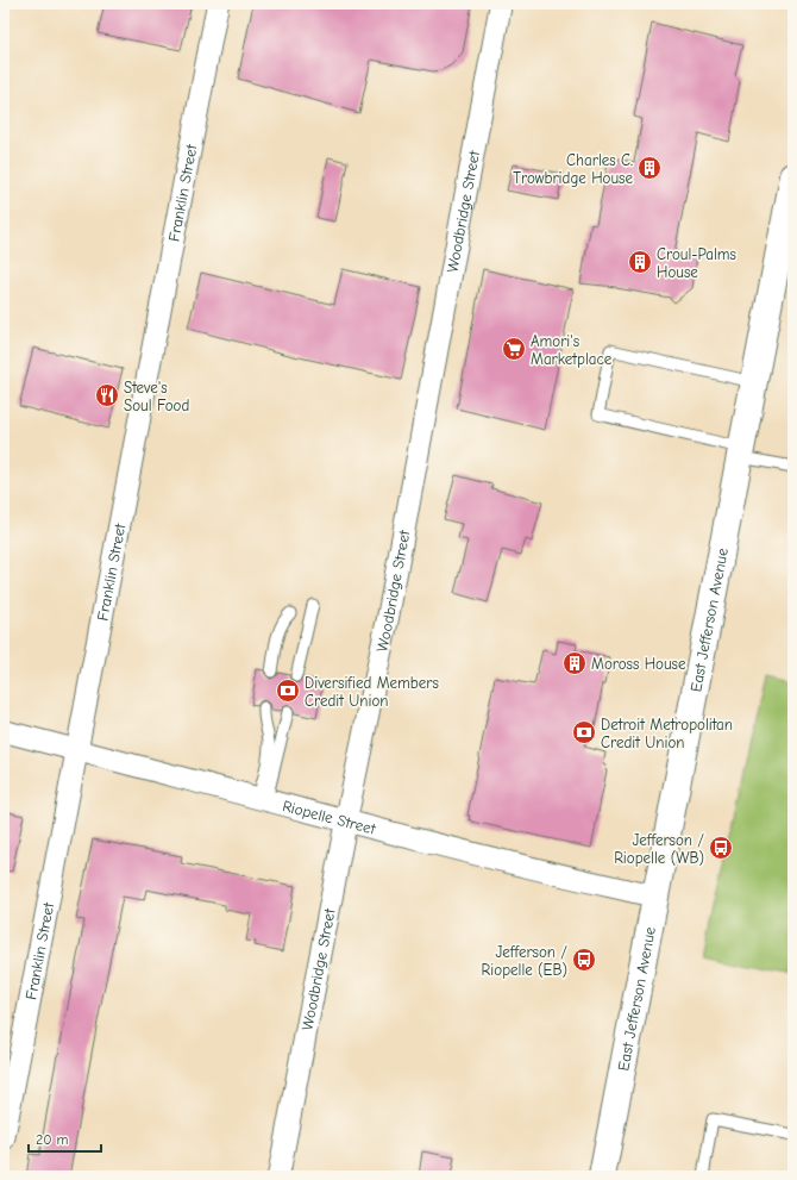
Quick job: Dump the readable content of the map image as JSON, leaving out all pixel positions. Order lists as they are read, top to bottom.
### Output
{
  "streets": {
    "main road": ["East Jefferson Avenue"],
    "street": ["Franklin Street", "Woodbridge Street", "Riopelle Street"]
  },
  "crossings": [
    ["Franklin Street", "Riopelle Street"],
    ["Woodbridge Street", "Riopelle Street"],
    ["East Jefferson Avenue", "Riopelle Street"]
  ],
  "places": {
    "building": ["Charles C. Trowbridge House", "Croul-Palms House", "Moross House"],
    "supermarket": ["Amori's Marketplace"],
    "restaurant": ["Steve's Soul Food"],
    "bank": ["Diversified Members Credit Union", "Detroit Metropolitan Credit Union"],
    "bus stop": ["Jefferson / Riopelle (WB)", "Jefferson / Riopelle (EB)"]
  },
  "scale_bar": "20 m"
}
